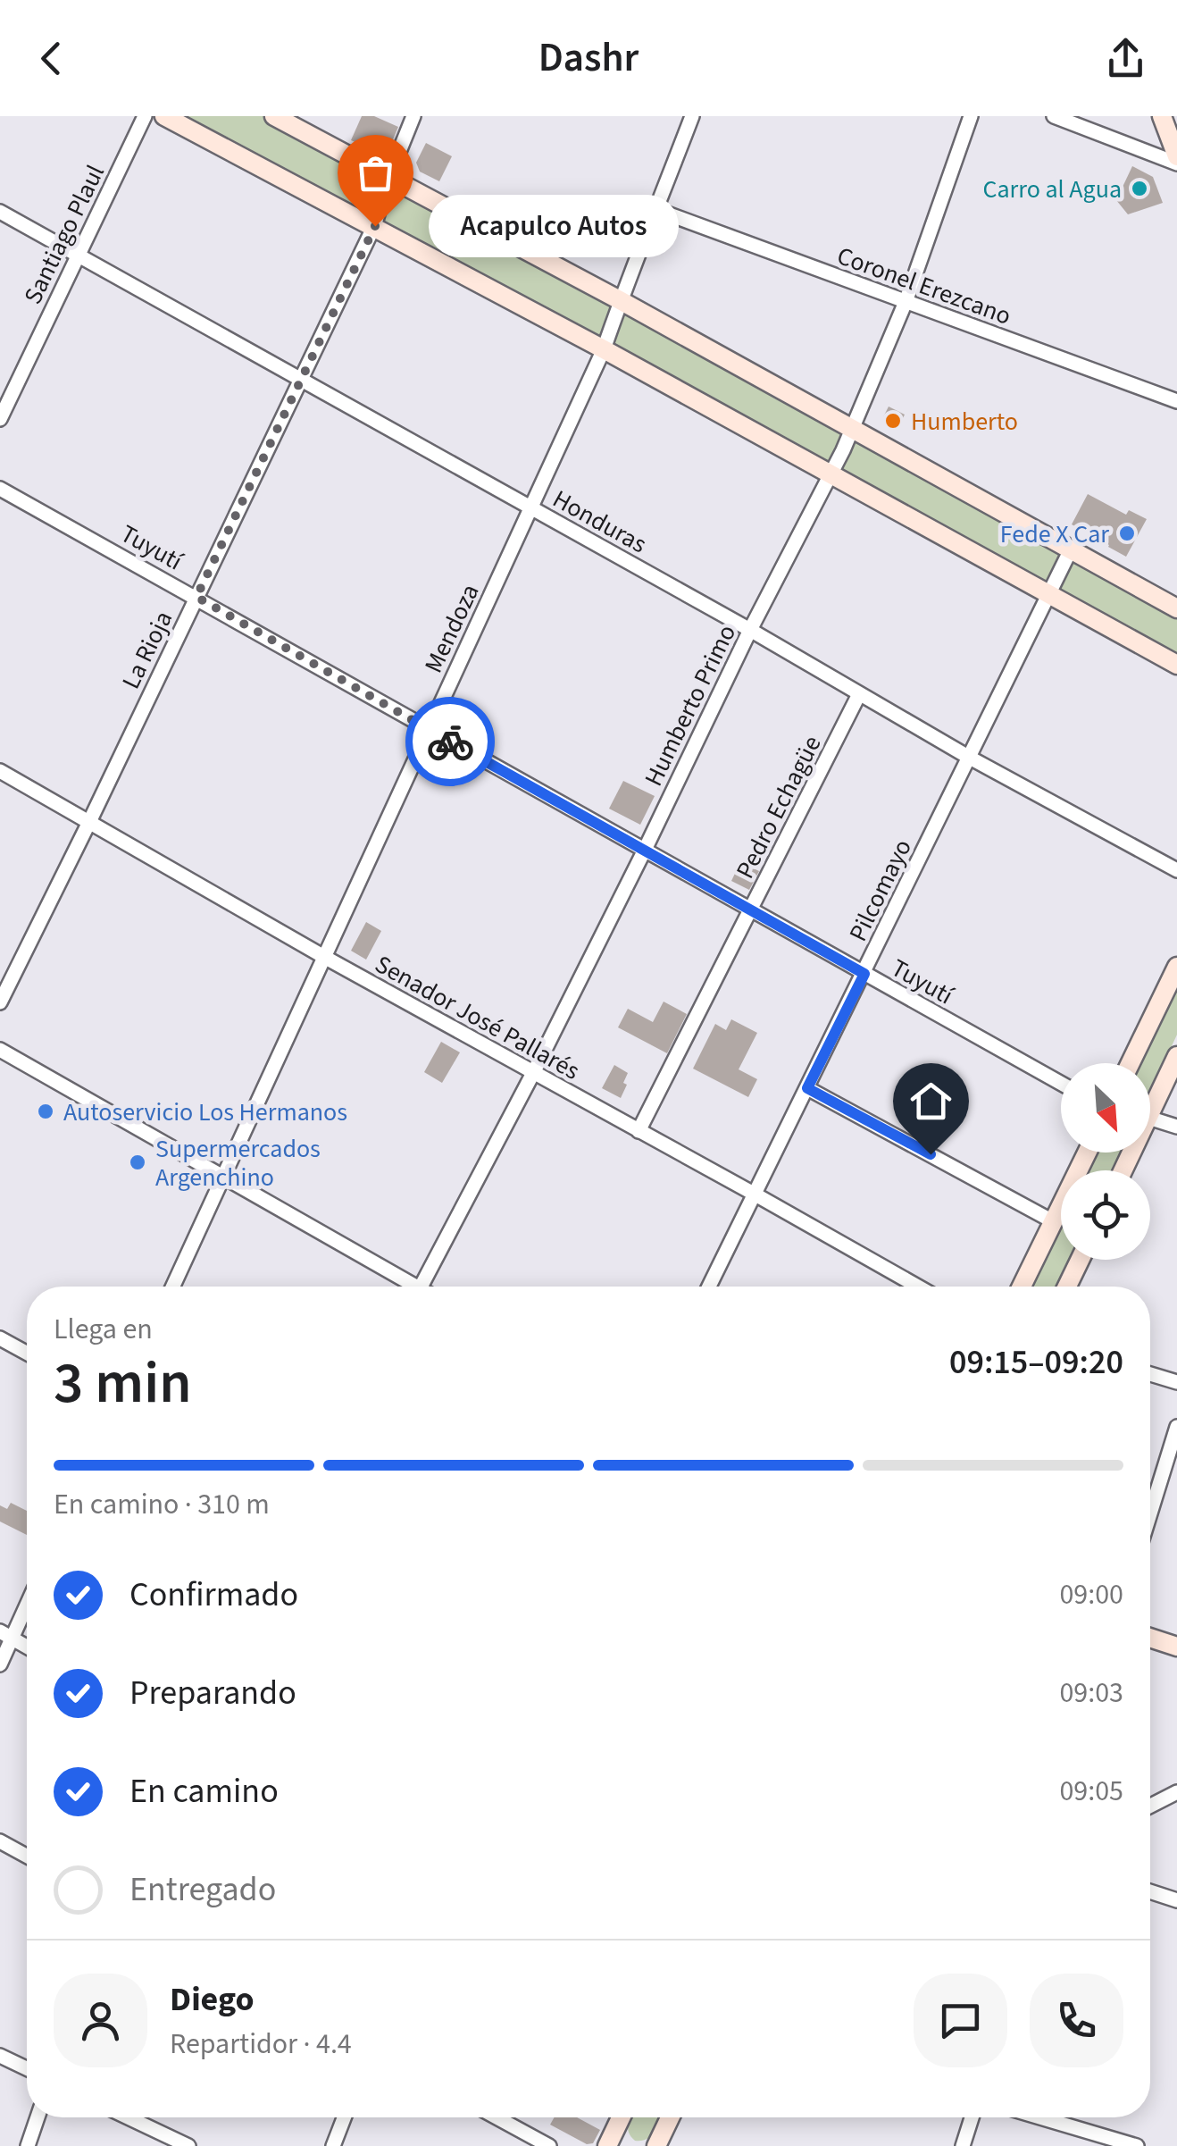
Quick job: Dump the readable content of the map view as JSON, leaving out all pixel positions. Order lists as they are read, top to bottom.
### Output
{
  "streets": {
    "street": [
      "Santiago Plaul",
      "Coronel Erezcano",
      "Honduras",
      "Tuyutí",
      "Mendoza",
      "La Rioja",
      "Humberto Primo",
      "Pedro Echagüe",
      "Pilcomayo",
      "Senador José Pallarés"
    ]
  },
  "crossings": [
    ["Santiago Plaul", "Honduras"],
    ["Coronel Erezcano", "Mendoza"],
    ["Coronel Erezcano", "Humberto Primo"],
    ["Honduras", "Mendoza"],
    ["Honduras", "La Rioja"],
    ["Honduras", "Humberto Primo"],
    ["Honduras", "Pedro Echagüe"],
    ["Honduras", "Pilcomayo"],
    ["Tuyutí", "Mendoza"],
    ["Tuyutí", "La Rioja"],
    ["Tuyutí", "Humberto Primo"],
    ["Tuyutí", "Pedro Echagüe"],
    ["Tuyutí", "Pilcomayo"],
    ["Mendoza", "Senador José Pallarés"],
    ["La Rioja", "Senador José Pallarés"],
    ["Humberto Primo", "Senador José Pallarés"],
    ["Pedro Echagüe", "Senador José Pallarés"],
    ["Pilcomayo", "Senador José Pallarés"]
  ],
  "places": [
    "Carro al Agua",
    "Acapulco Autos",
    "Humberto",
    "Fede X Car",
    "Autoservicio Los Hermanos",
    "Supermercados Argenchino"
  ],
  "north": "bottom right",
  "page": {
    "header": "Dashr",
    "bubble": "Acapulco Autos",
    "heading": ["3 min", "Llega en", "09:15–09:20"],
    "panel": ["Diego", "Repartidor · 4.4"],
    "bar": "En camino · 310 m",
    "list": [
      ["Confirmado", "09:00"],
      ["Preparando", "09:03"],
      ["En camino", "09:05"],
      "Entregado"
    ]
  }
}
